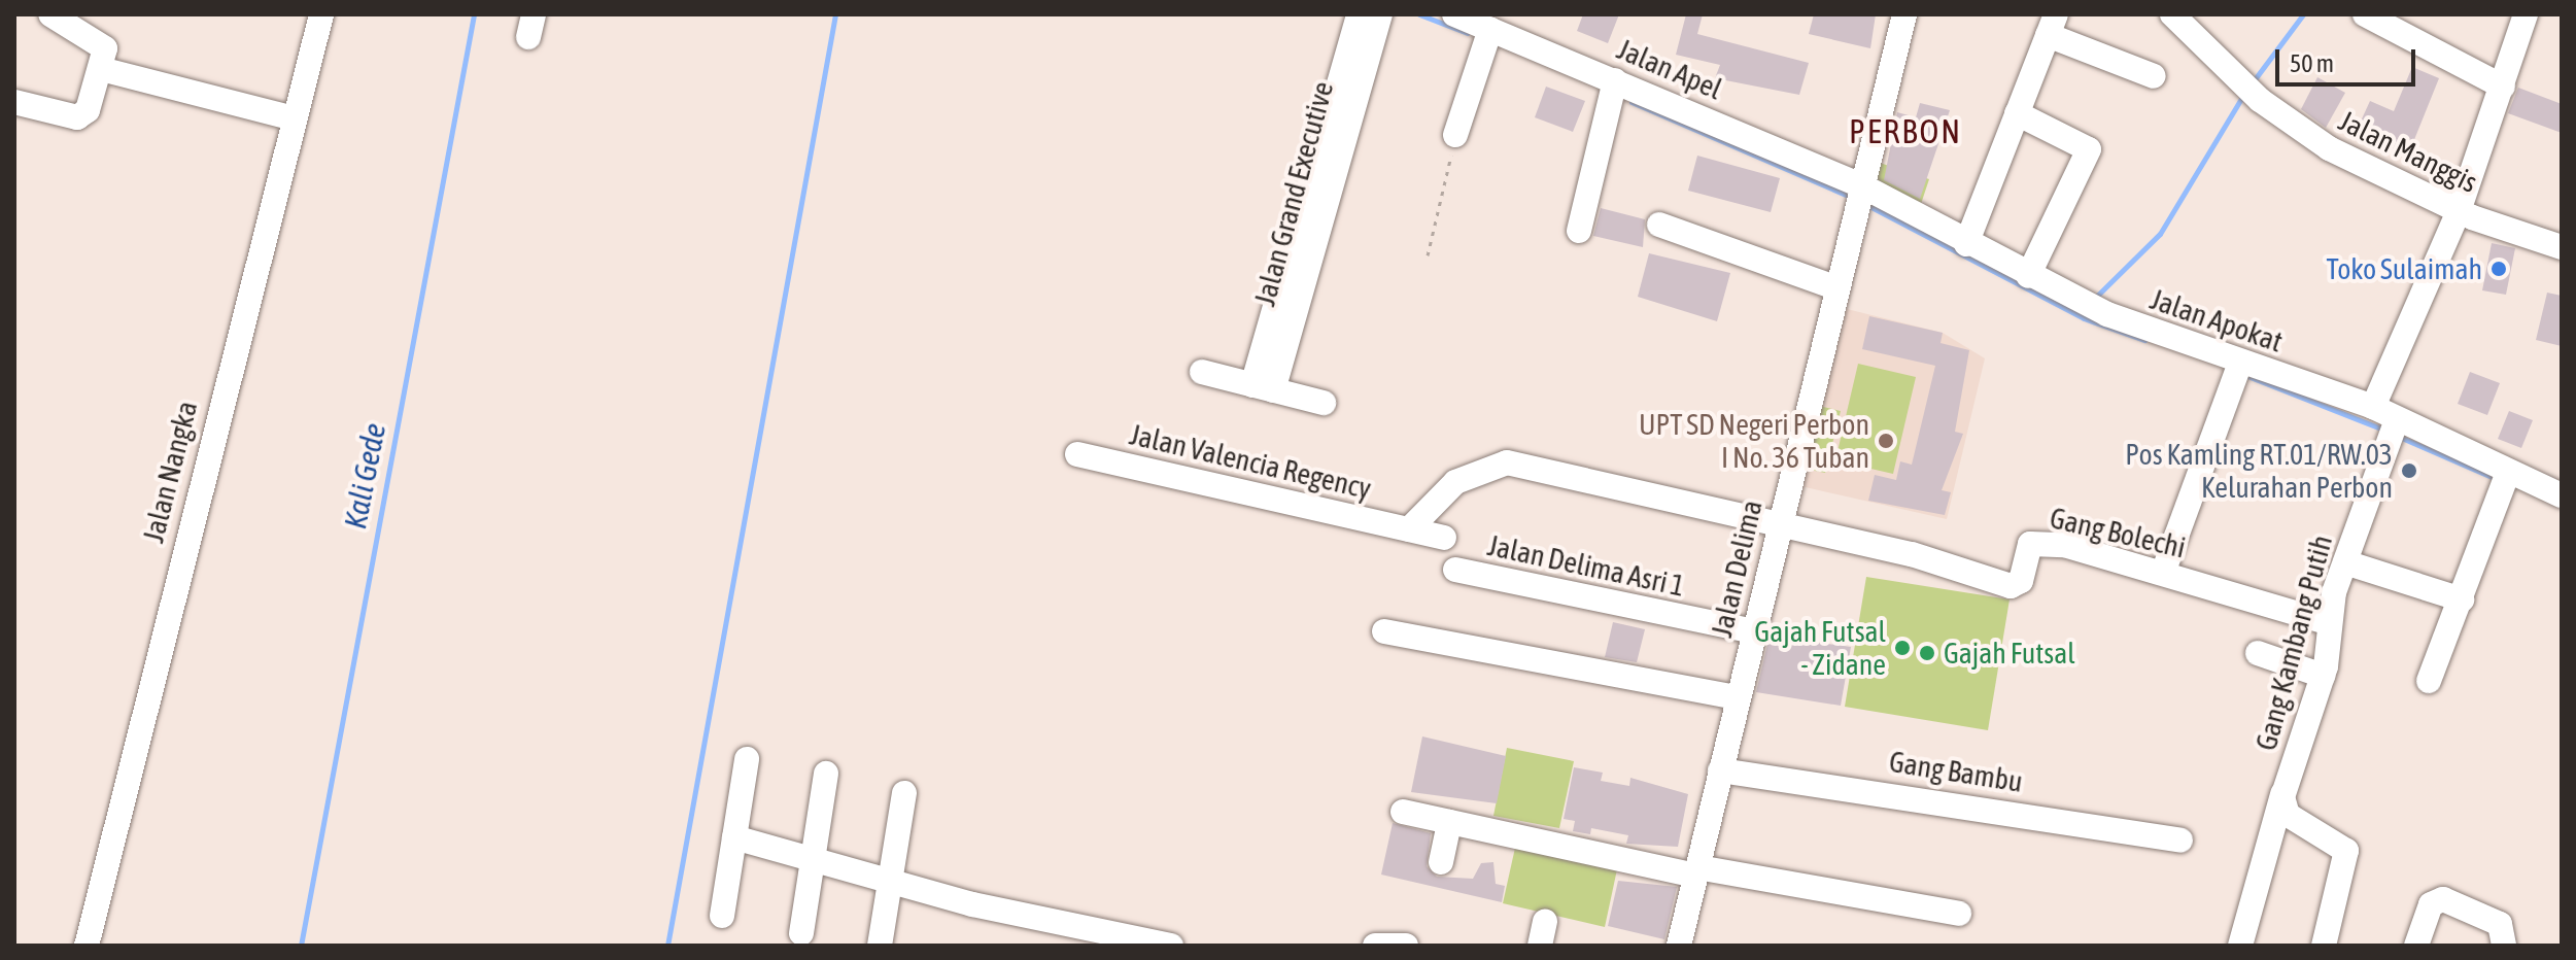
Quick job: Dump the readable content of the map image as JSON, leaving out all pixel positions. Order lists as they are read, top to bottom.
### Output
{
  "streets": {
    "street": [
      "Jalan Apel",
      "Jalan Manggis",
      "Jalan Grand Executive",
      "Jalan Apokat",
      "Jalan Valencia Regency",
      "Jalan Nangka",
      "Gang Bolechi",
      "Jalan Delima Asri 1",
      "Jalan Delima",
      "Gang Kambang Putih",
      "Gang Bambu"
    ]
  },
  "crossings": [
    ["Jalan Apel", "Jalan Apokat"],
    ["Jalan Apel", "Jalan Delima"],
    ["Jalan Apokat", "Jalan Delima"],
    ["Jalan Apokat", "Gang Kambang Putih"],
    ["Gang Bolechi", "Jalan Delima"],
    ["Gang Bolechi", "Gang Kambang Putih"],
    ["Jalan Delima Asri 1", "Jalan Delima"],
    ["Jalan Delima", "Gang Bambu"]
  ],
  "districts": ["PERBON"],
  "water": ["Kali Gede"],
  "places": [
    "Toko Sulaimah",
    "UPT SD Negeri Perbon I No. 36 Tuban",
    "Pos Kamling RT.01/RW.03 Kelurahan Perbon",
    "Gajah Futsal - Zidane",
    "Gajah Futsal"
  ],
  "scale_bar": "50 m"
}
